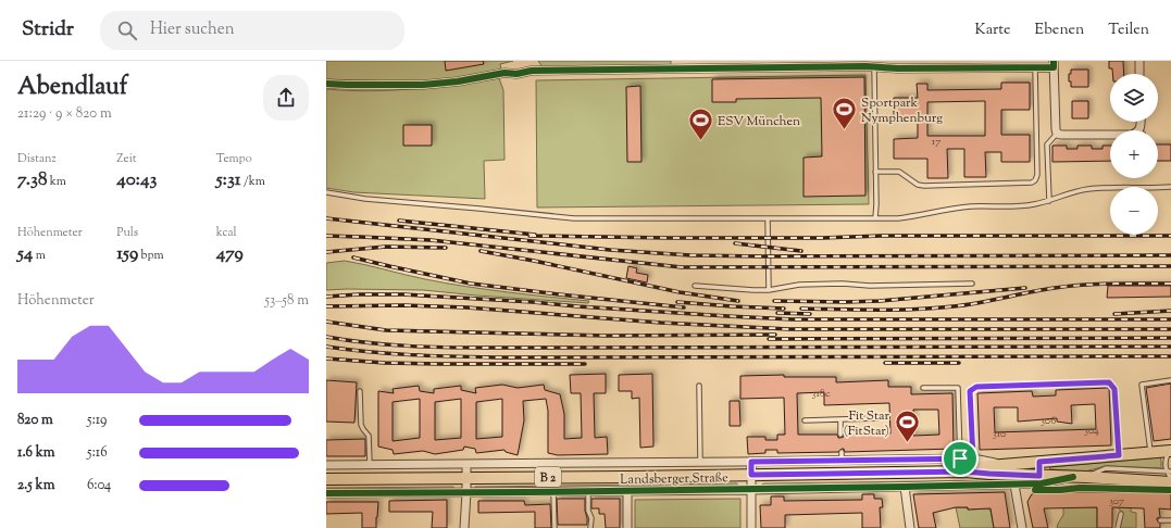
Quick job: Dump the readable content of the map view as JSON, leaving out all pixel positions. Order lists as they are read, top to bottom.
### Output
{
  "streets": {
    "main road": ["B 2", "Landsberger Straße"]
  },
  "places": {
    "sports": ["Sportpark Nymphenburg", "ESV München", "Fit Star (FitStar)"]
  },
  "house_numbers": [
    "17",
    "318c",
    "306",
    "304",
    "310",
    "307"
  ],
  "page": {
    "header": "Stridr",
    "search": "Hier suchen",
    "nav": ["Karte", "Ebenen", "Teilen"],
    "heading": ["Abendlauf", "21:29 · 9 × 820 m"],
    "map_buttons": ["+", "−"],
    "stats": [
      ["Distanz", "7.38 km"],
      ["Zeit", "40:43"],
      ["Tempo", "5:31 /km"],
      ["Höhenmeter", "54 m"],
      ["Puls", "159 bpm"],
      ["kcal", "479"]
    ],
    "chart": ["Höhenmeter", "53–58 m"],
    "list": [
      {
        "name": "820 m",
        "note": "5:19"
      },
      {
        "name": "1.6 km",
        "note": "5:16"
      },
      {
        "name": "2.5 km",
        "note": "6:04"
      }
    ]
  }
}
